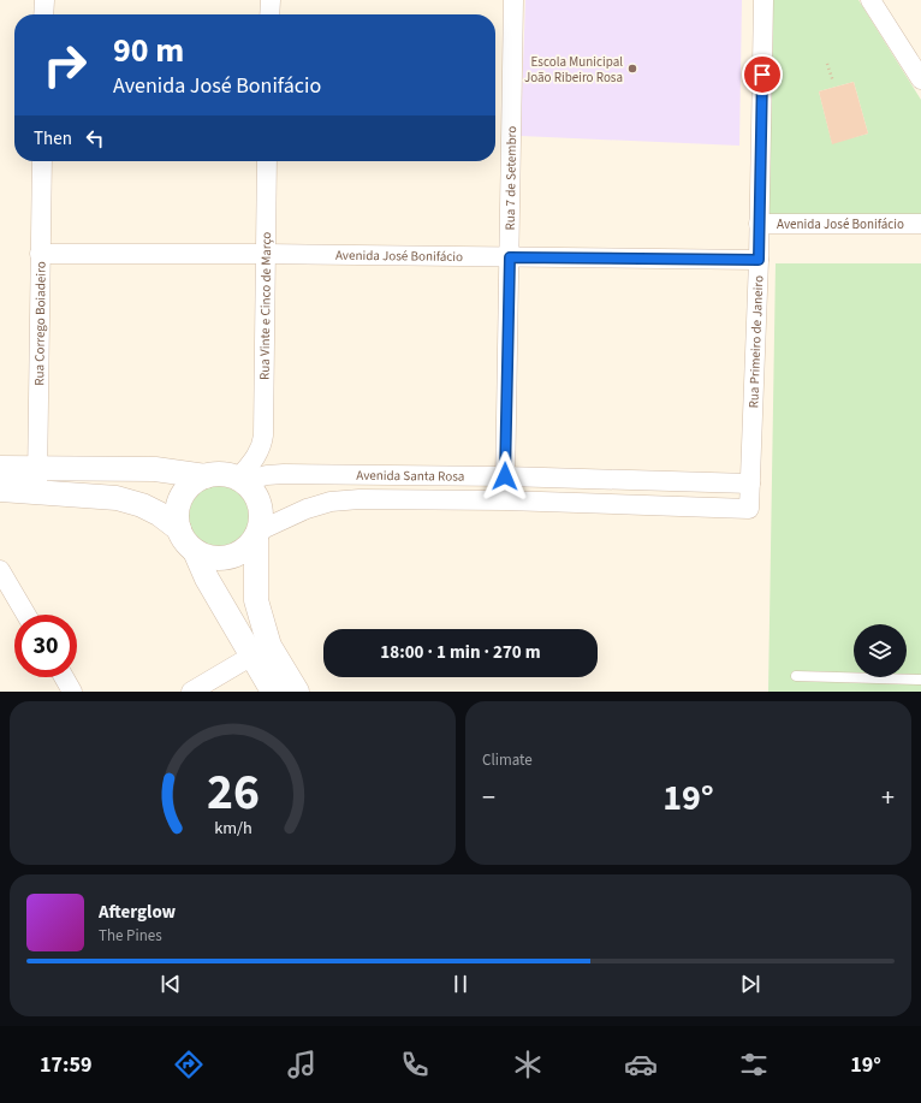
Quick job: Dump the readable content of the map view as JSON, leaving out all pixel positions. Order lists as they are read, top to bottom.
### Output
{
  "streets": {
    "street": [
      "Rua 7 de Setembro",
      "Avenida José Bonifácio",
      "Rua Vinte e Cinco de Março",
      "Rua Corrego Boiadeiro",
      "Rua Primeiro de Janeiro",
      "Avenida Santa Rosa"
    ]
  },
  "crossings": [
    ["Rua 7 de Setembro", "Avenida José Bonifácio"],
    ["Rua 7 de Setembro", "Avenida Santa Rosa"],
    ["Avenida José Bonifácio", "Rua Vinte e Cinco de Março"],
    ["Avenida José Bonifácio", "Rua Corrego Boiadeiro"],
    ["Avenida José Bonifácio", "Rua Primeiro de Janeiro"],
    ["Rua Vinte e Cinco de Março", "Avenida Santa Rosa"],
    ["Rua Primeiro de Janeiro", "Avenida Santa Rosa"]
  ],
  "places": ["Escola Municipal João Ribeiro Rosa"],
  "page": {
    "turn": ["90 m", "Avenida José Bonifácio"],
    "then": "Then",
    "limit": "30",
    "trip": "18:00 · 1 min · 270 m",
    "tile": "Climate",
    "heat": ["−", "19°", "+"],
    "song": ["Afterglow", "The Pines"],
    "tabs": ["17:59", "19°"],
    "gauge": ["26", "km/h"]
  }
}
